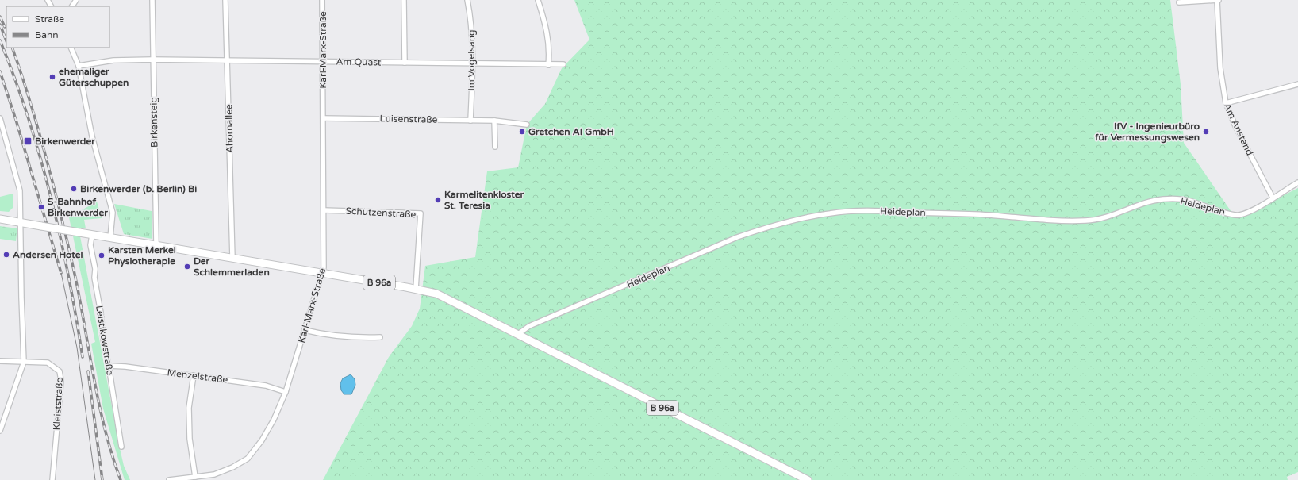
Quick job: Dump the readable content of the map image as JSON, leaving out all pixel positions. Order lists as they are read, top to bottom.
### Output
{
  "streets": {
    "main road": ["B 96a"],
    "street": [
      "Karl-Marx-Straße",
      "Im Vogelsang",
      "Am Quast",
      "Luisenstraße",
      "Birkensteig",
      "Ahornallee",
      "Am Anstand",
      "Heideplan",
      "Schützenstraße",
      "Leistikowstraße",
      "Menzelstraße",
      "Kleiststraße"
    ]
  },
  "crossings": [
    ["Karl-Marx-Straße", "Am Quast"],
    ["Karl-Marx-Straße", "Luisenstraße"],
    ["Karl-Marx-Straße", "Schützenstraße"],
    ["Karl-Marx-Straße", "B 96a"],
    ["Karl-Marx-Straße", "Menzelstraße"],
    ["Im Vogelsang", "Am Quast"],
    ["Im Vogelsang", "Luisenstraße"],
    ["Am Quast", "Birkensteig"],
    ["Am Quast", "Ahornallee"],
    ["Birkensteig", "B 96a"],
    ["Ahornallee", "B 96a"],
    ["Am Anstand", "Heideplan"],
    ["Heideplan", "B 96a"],
    ["Schützenstraße", "B 96a"],
    ["B 96a", "Leistikowstraße"],
    ["Leistikowstraße", "Menzelstraße"]
  ],
  "places": {
    "other": [
      "ehemaliger Güterschuppen",
      "Gretchen AI GmbH",
      "IfV - Ingenieurbüro für Vermessungswesen",
      "Birkenwerder (b. Berlin) Bi",
      "Karmelitenkloster St. Teresia",
      "S-Bahnhof Birkenwerder",
      "Andersen Hotel",
      "Karsten Merkel Physiotherapie",
      "Der Schlemmerladen"
    ],
    "transit": ["Birkenwerder"]
  },
  "legend": ["Straße", "Bahn"]
}
